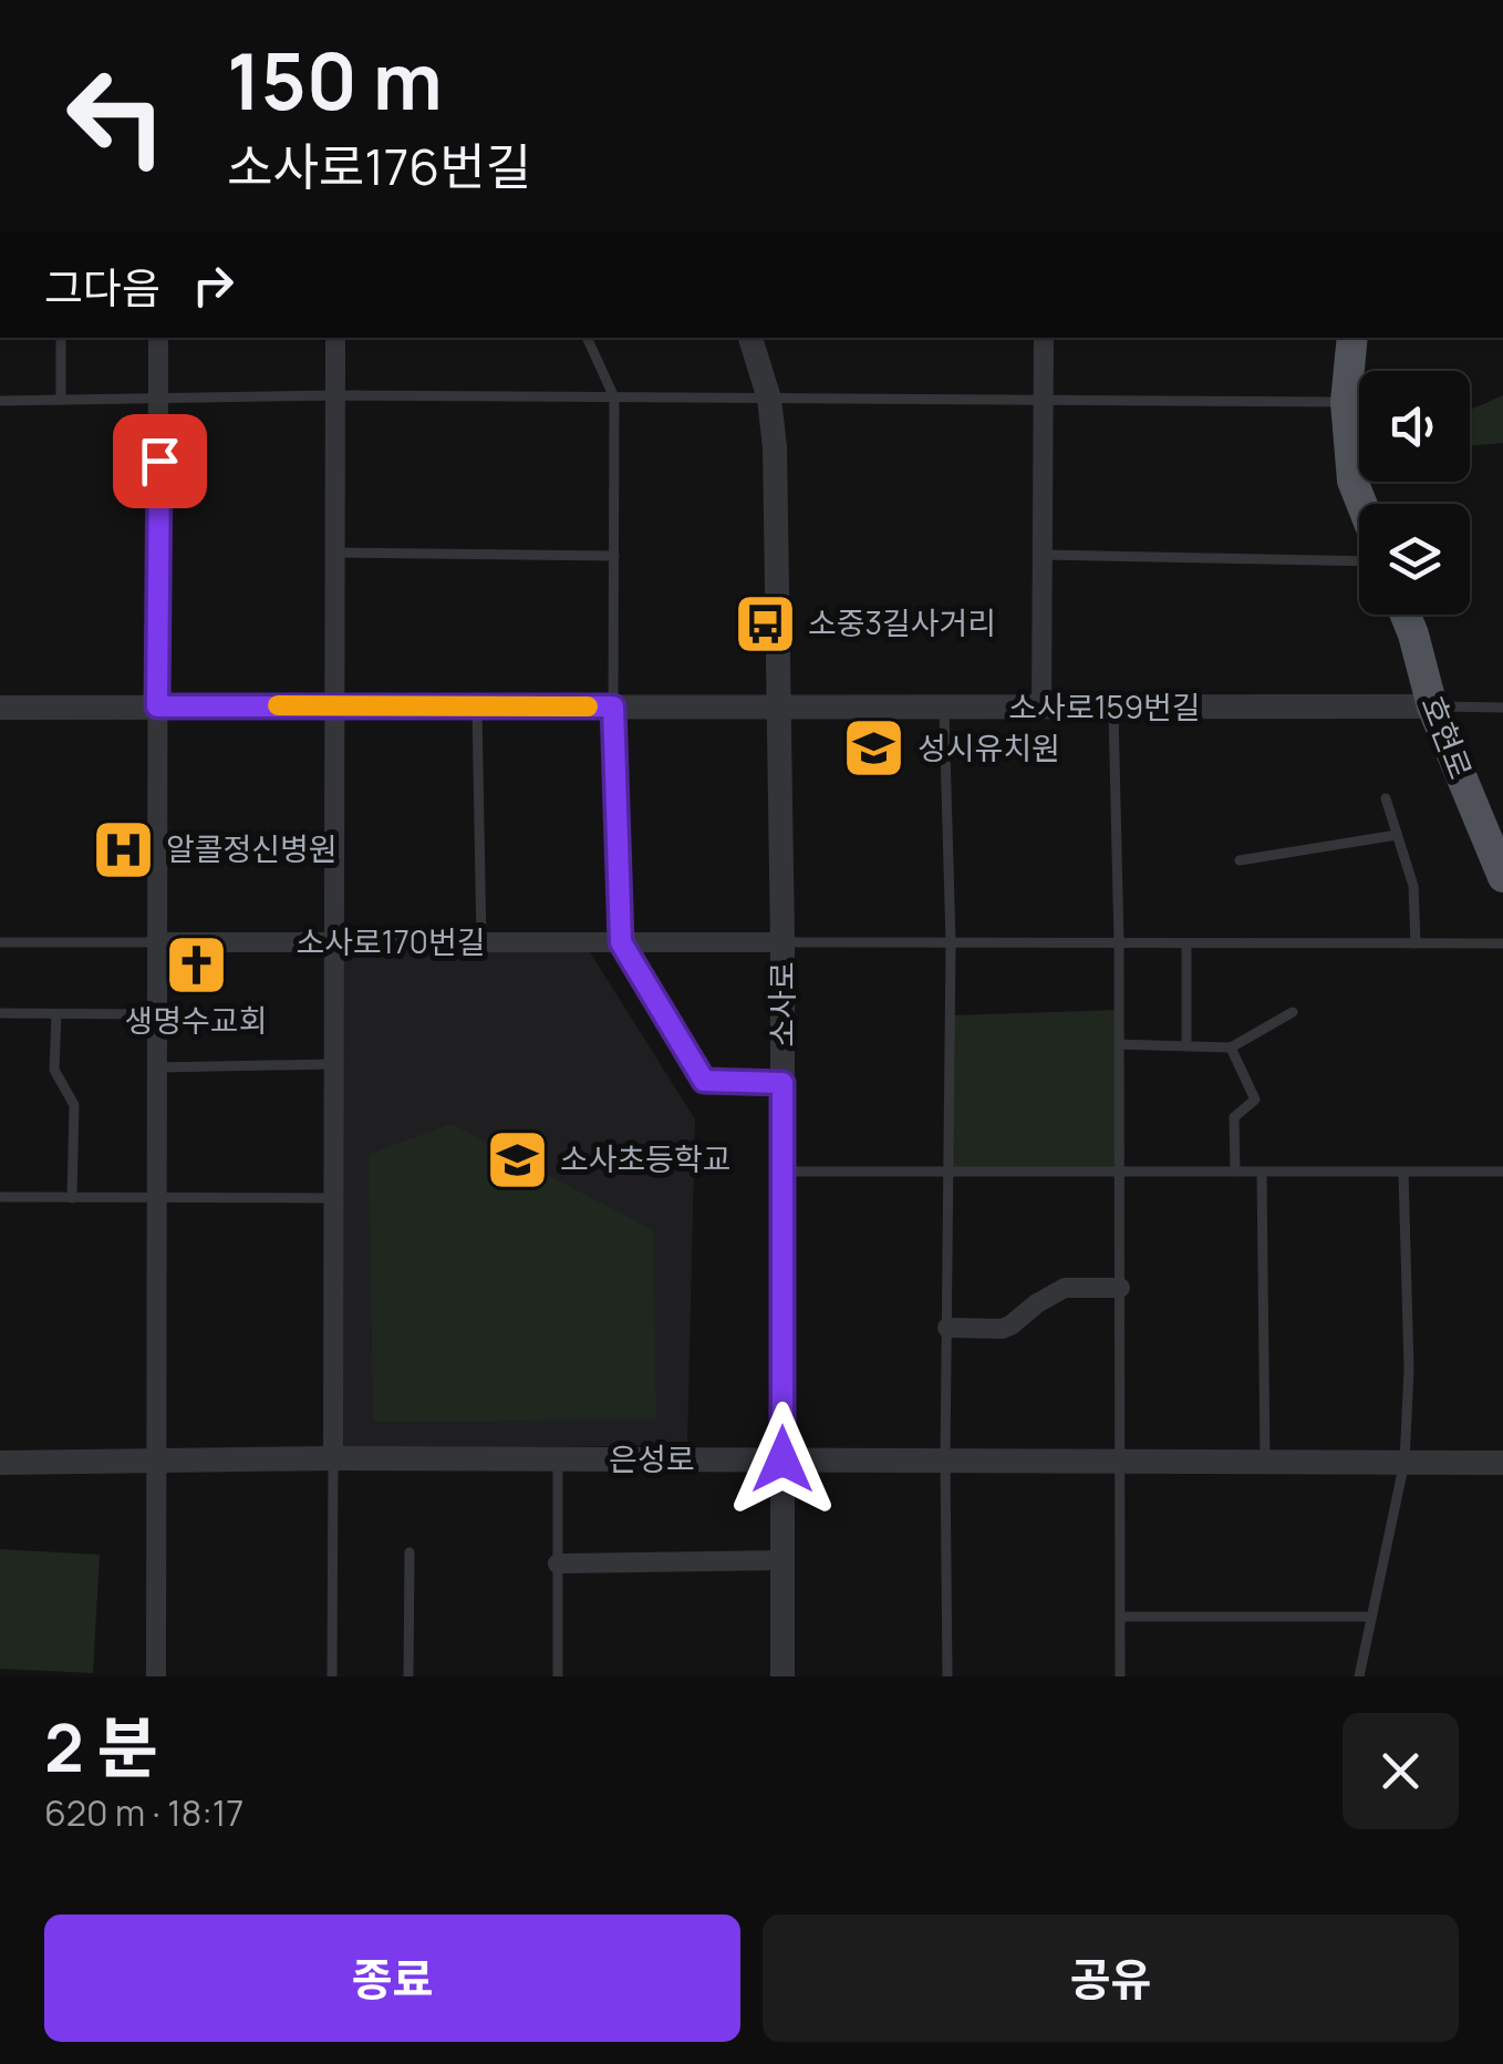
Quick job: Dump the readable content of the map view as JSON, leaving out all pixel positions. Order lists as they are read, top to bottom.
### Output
{
  "streets": {
    "main road": ["호현로"],
    "street": [
      "소사로159번길",
      "소사로170번길",
      "소사로",
      "은성로"
    ]
  },
  "crossings": [
    ["소사로159번길", "호현로"],
    ["소사로159번길", "소사로"],
    ["소사로170번길", "소사로"],
    ["소사로", "은성로"]
  ],
  "places": {
    "bus stop": ["소중3길사거리"],
    "school or university": ["성시유치원", "소사초등학교"],
    "hospital": ["알콜정신병원"],
    "church": ["생명수교회"]
  },
  "page": {
    "turn": ["150 m", "소사로176번길"],
    "then": "그다음",
    "heading": ["2 분", "620 m · 18:17"],
    "buttons": ["종료", "공유"]
  }
}
